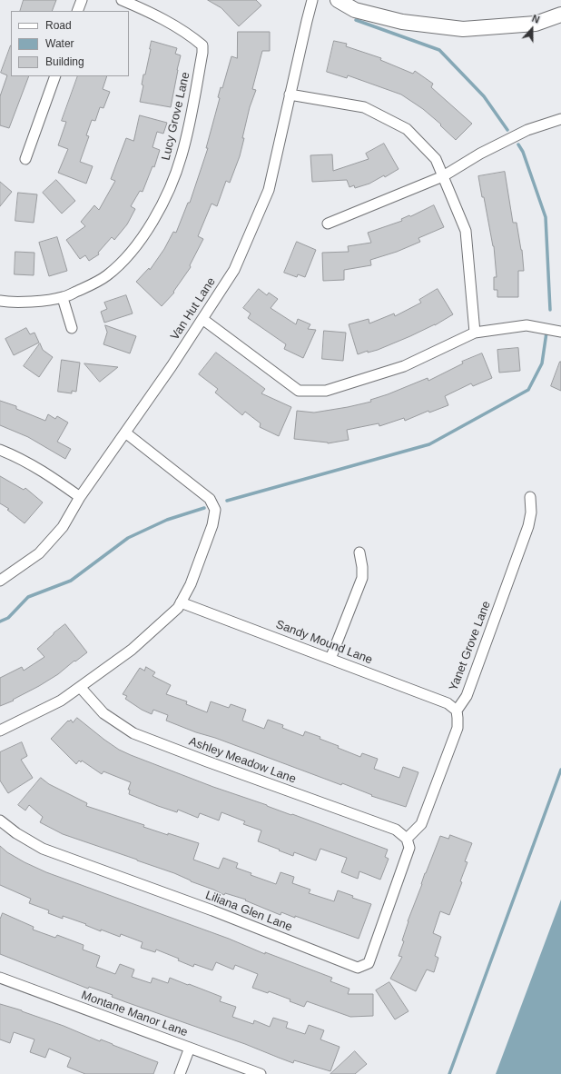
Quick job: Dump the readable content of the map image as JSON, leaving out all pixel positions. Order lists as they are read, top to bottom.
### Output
{
  "streets": {
    "street": [
      "Lucy Grove Lane",
      "Van Hut Lane",
      "Sandy Mound Lane",
      "Yanet Grove Lane",
      "Ashley Meadow Lane",
      "Liliana Glen Lane",
      "Montane Manor Lane"
    ]
  },
  "crossings": [
    ["Sandy Mound Lane", "Yanet Grove Lane"],
    ["Ashley Meadow Lane", "Liliana Glen Lane"]
  ],
  "legend": ["Road", "Water", "Building"],
  "north": "top"
}
